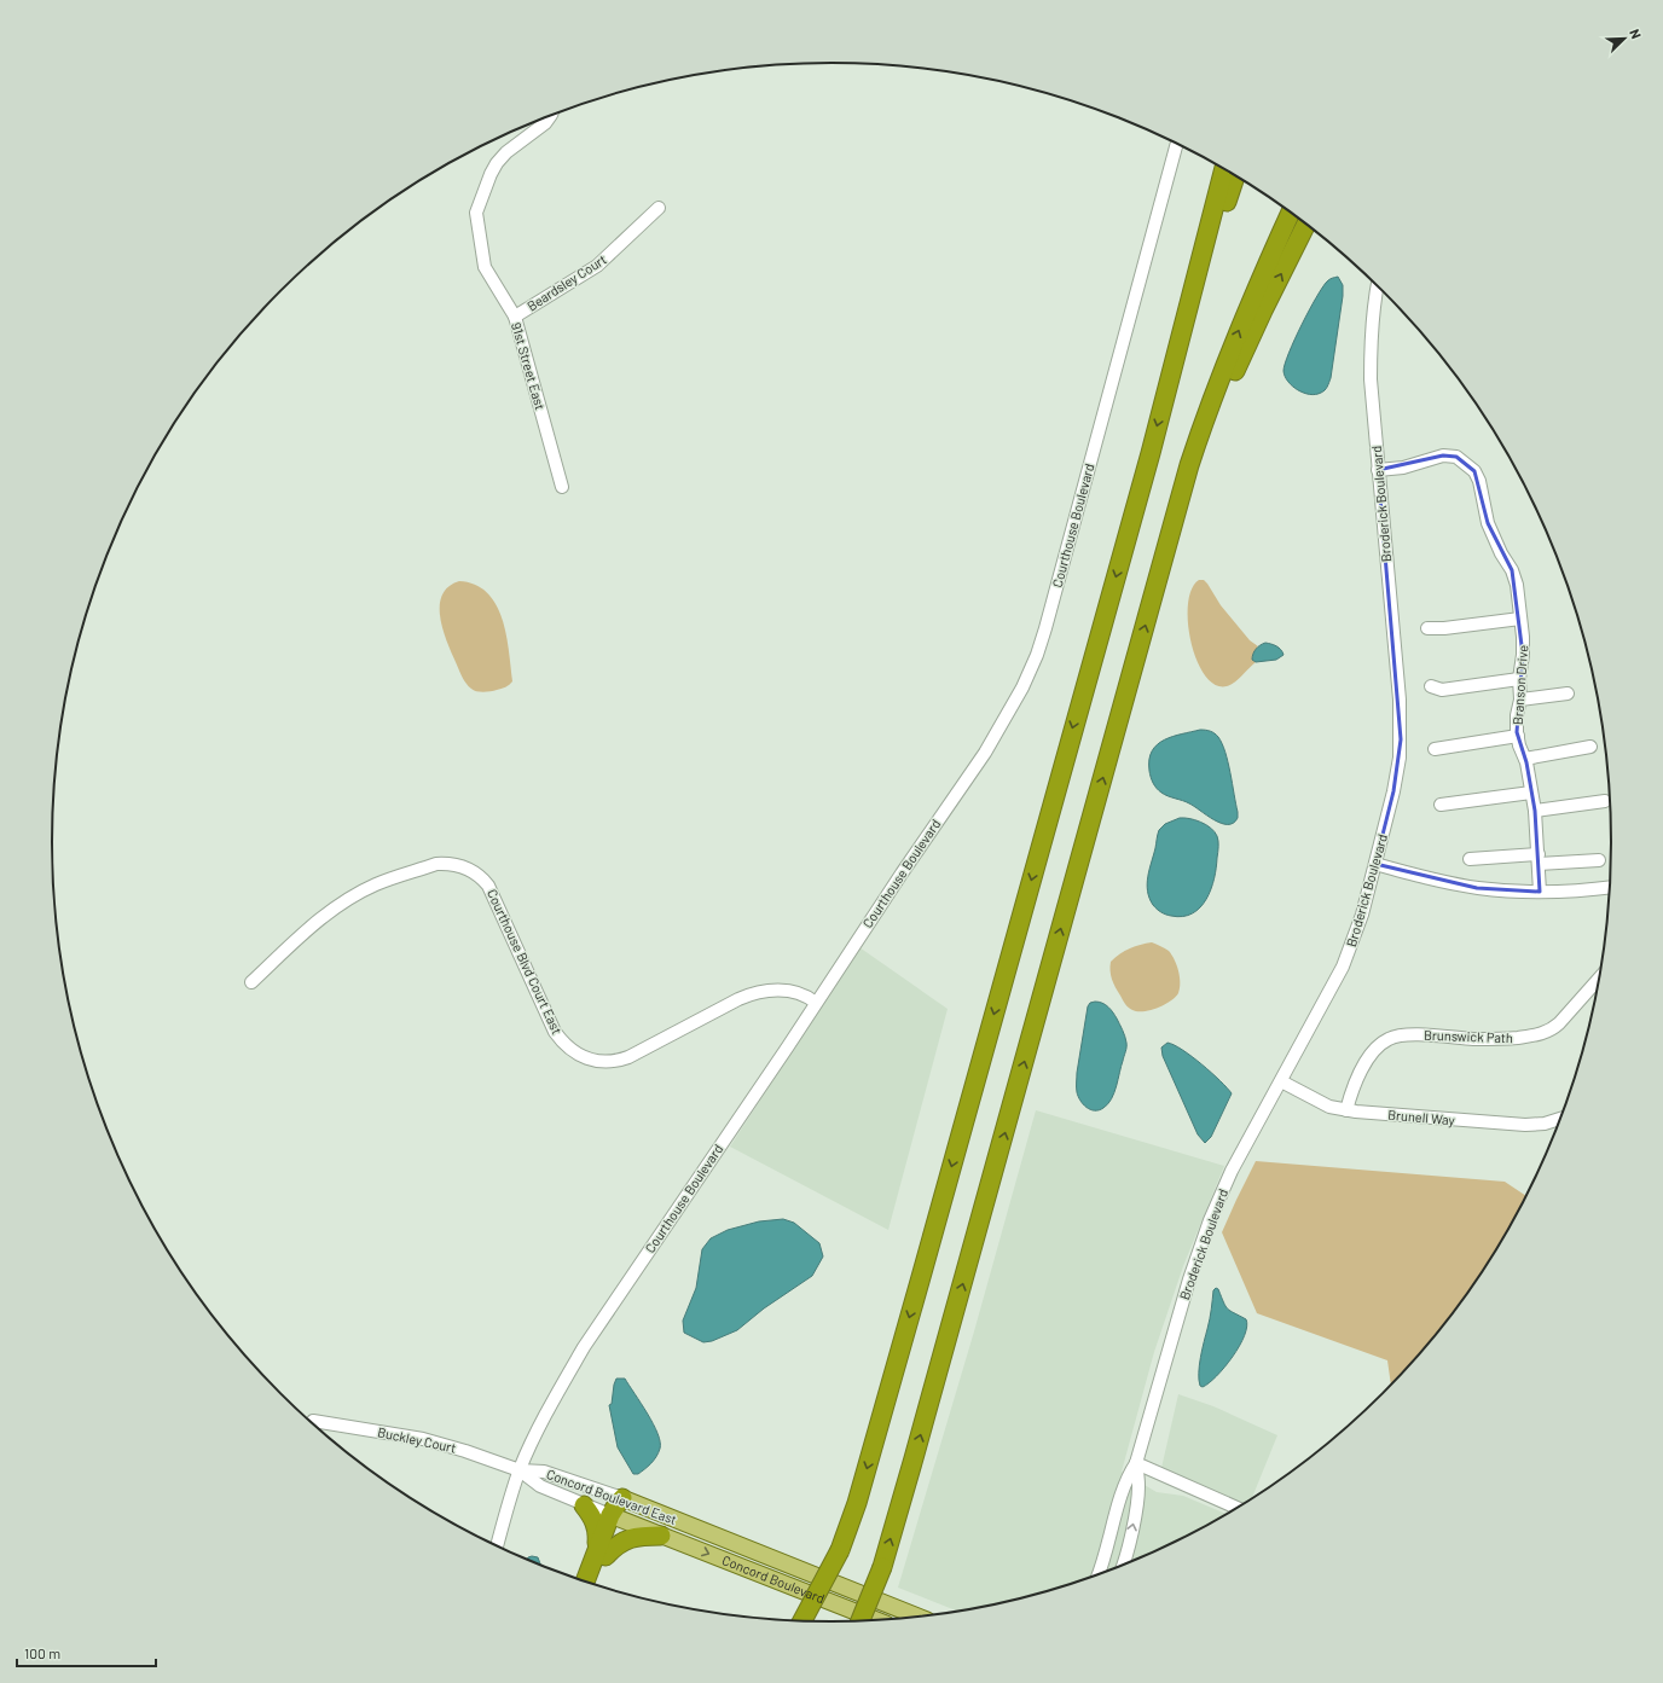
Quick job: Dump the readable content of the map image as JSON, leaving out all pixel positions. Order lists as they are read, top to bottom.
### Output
{
  "streets": {
    "main road": ["Concord Boulevard East", "Concord Boulevard"],
    "street": [
      "Beardsley Court",
      "91st Street East",
      "Broderick Boulevard",
      "Courthouse Boulevard",
      "Branson Drive",
      "Courthouse Blvd Court East",
      "Brunswick Path",
      "Brunell Way",
      "Buckley Court"
    ]
  },
  "crossings": [
    ["Beardsley Court", "91st Street East"],
    ["Broderick Boulevard", "Branson Drive"],
    ["Broderick Boulevard", "Brunell Way"],
    ["Courthouse Boulevard", "Courthouse Blvd Court East"],
    ["Courthouse Boulevard", "Buckley Court"],
    ["Courthouse Boulevard", "Concord Boulevard East"],
    ["Brunswick Path", "Brunell Way"],
    ["Buckley Court", "Concord Boulevard East"],
    ["Concord Boulevard East", "Concord Boulevard"]
  ],
  "scale_bar": "100 m",
  "north": "top right"
}
